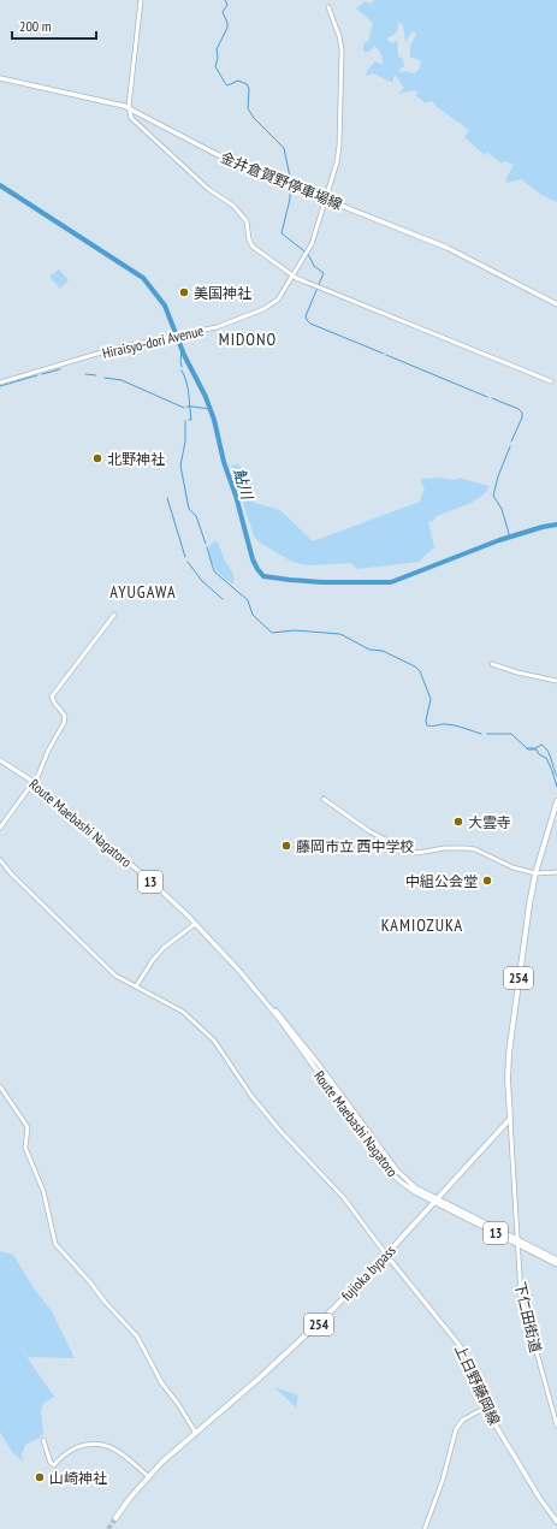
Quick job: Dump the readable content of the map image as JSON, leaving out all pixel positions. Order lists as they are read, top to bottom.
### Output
{
  "streets": {
    "highway": ["254", "fujioka bypass"],
    "main road": [
      "金井倉賀野停車場線",
      "Route Maebashi Nagatoro",
      "13",
      "上日野藤岡線"
    ],
    "street": ["Hiraisyo-dori Avenue", "下仁田街道"]
  },
  "crossings": [
    ["金井倉賀野停車場線", "Hiraisyo-dori Avenue"],
    ["Route Maebashi Nagatoro", "fujioka bypass"],
    ["Route Maebashi Nagatoro", "下仁田街道"],
    ["254", "fujioka bypass"],
    ["254", "下仁田街道"],
    ["fujioka bypass", "下仁田街道"],
    ["fujioka bypass", "上日野藤岡線"]
  ],
  "districts": ["MIDONO", "AYUGAWA", "KAMIOZUKA"],
  "water": ["鮎川"],
  "places": [
    "美国神社",
    "北野神社",
    "大雲寺",
    "藤岡市立 西中学校",
    "中組公会堂",
    "山崎神社"
  ],
  "scale_bar": "200 m"
}
